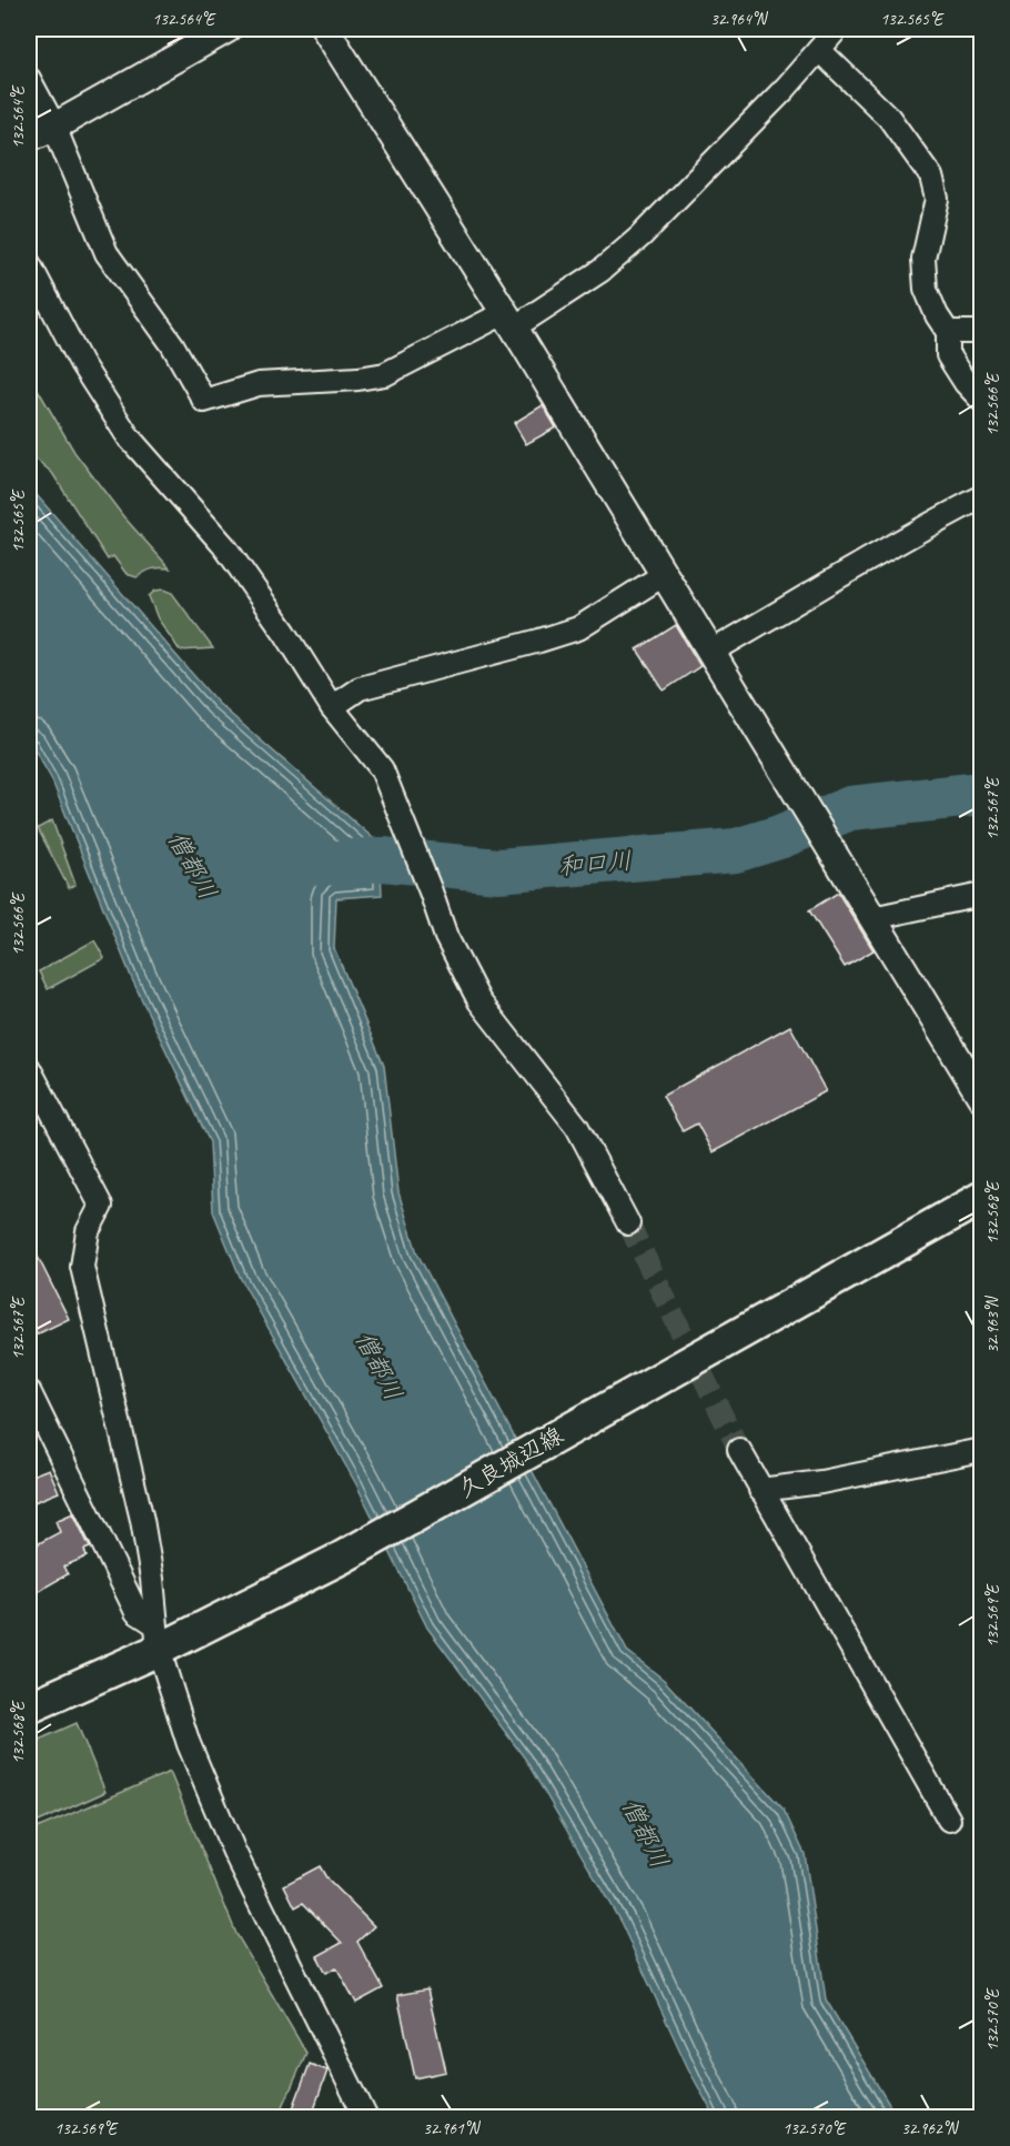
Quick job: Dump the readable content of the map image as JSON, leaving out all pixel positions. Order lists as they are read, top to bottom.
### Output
{
  "streets": {
    "main road": ["久良城辺線"]
  },
  "water": ["和口川", "僧都川"],
  "coordinates": [
    "132.564°E",
    "32.964°N",
    "132.565°E",
    "132.566°E",
    "132.567°E",
    "132.568°E",
    "32.963°N",
    "132.569°E",
    "132.570°E",
    "32.961°N",
    "32.962°N"
  ]
}
